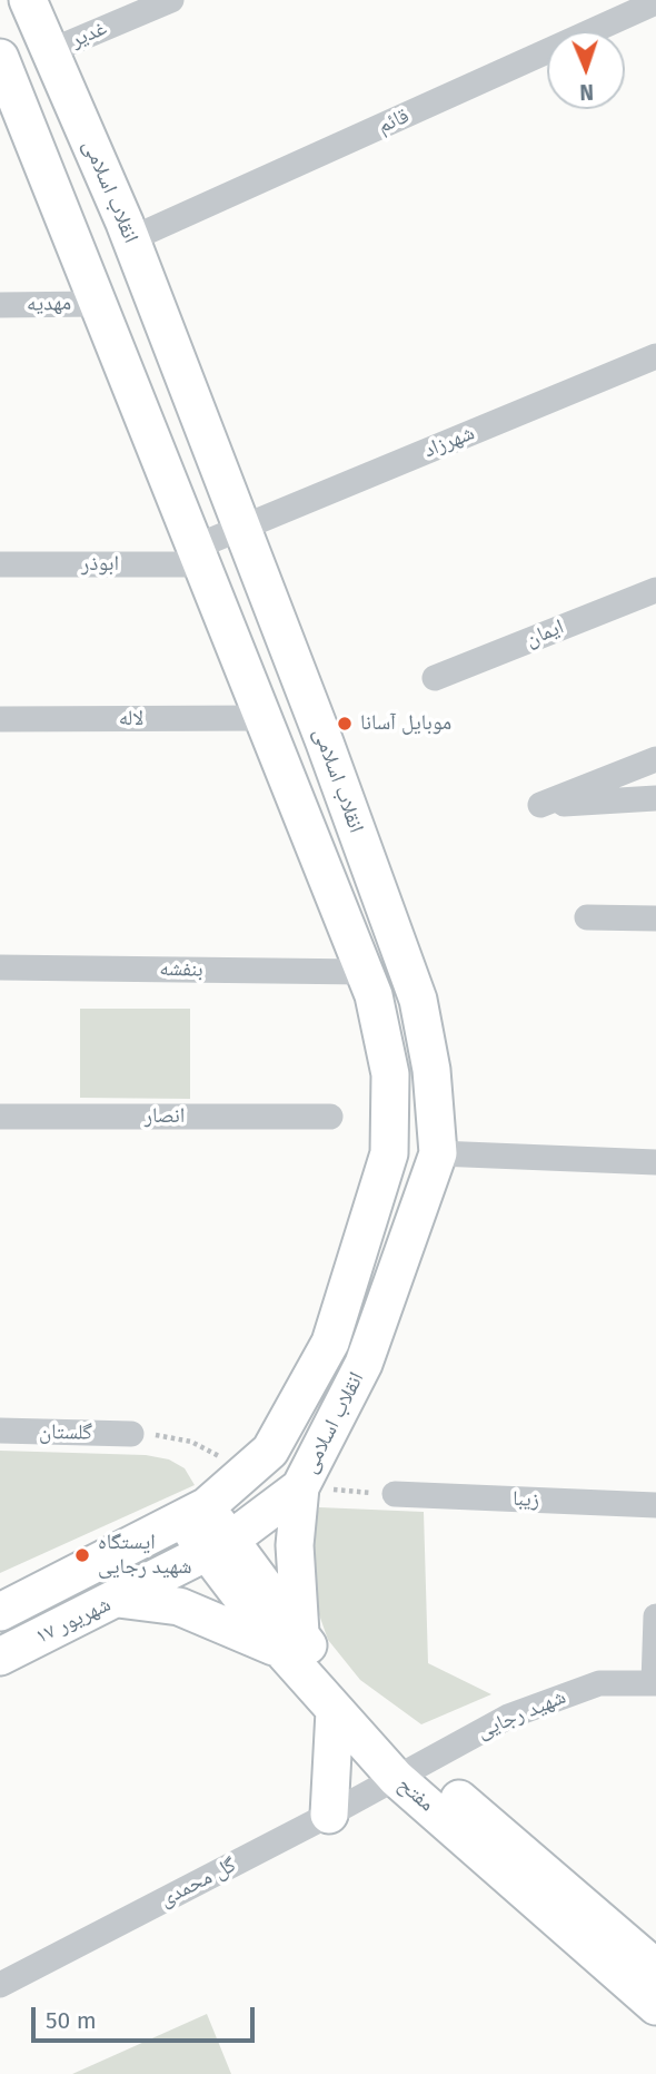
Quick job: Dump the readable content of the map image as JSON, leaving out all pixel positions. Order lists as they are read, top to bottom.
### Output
{
  "streets": {
    "main road": ["انقلاب اسلامی", "۱۷ شهریور", "مفتح"],
    "street": [
      "غدیر",
      "قائم",
      "مهدیه",
      "شهرزاد",
      "ابوذر",
      "ایمان",
      "لاله",
      "بنفشه",
      "انصار",
      "گلستان",
      "زیبا",
      "شهید رجایی",
      "گل محمدی"
    ]
  },
  "crossings": [
    ["غدیر", "انقلاب اسلامی"],
    ["قائم", "انقلاب اسلامی"],
    ["انقلاب اسلامی", "مهدیه"],
    ["انقلاب اسلامی", "شهرزاد"],
    ["انقلاب اسلامی", "ابوذر"],
    ["انقلاب اسلامی", "لاله"],
    ["انقلاب اسلامی", "بنفشه"],
    ["انقلاب اسلامی", "۱۷ شهریور"],
    ["انقلاب اسلامی", "مفتح"],
    ["شهرزاد", "ابوذر"],
    ["۱۷ شهریور", "مفتح"],
    ["شهید رجایی", "مفتح"],
    ["شهید رجایی", "گل محمدی"],
    ["مفتح", "گل محمدی"]
  ],
  "places": ["موبایل آسانا", "ایستگاه شهید رجایی"],
  "scale_bar": "50 m",
  "north": "bottom"
}
